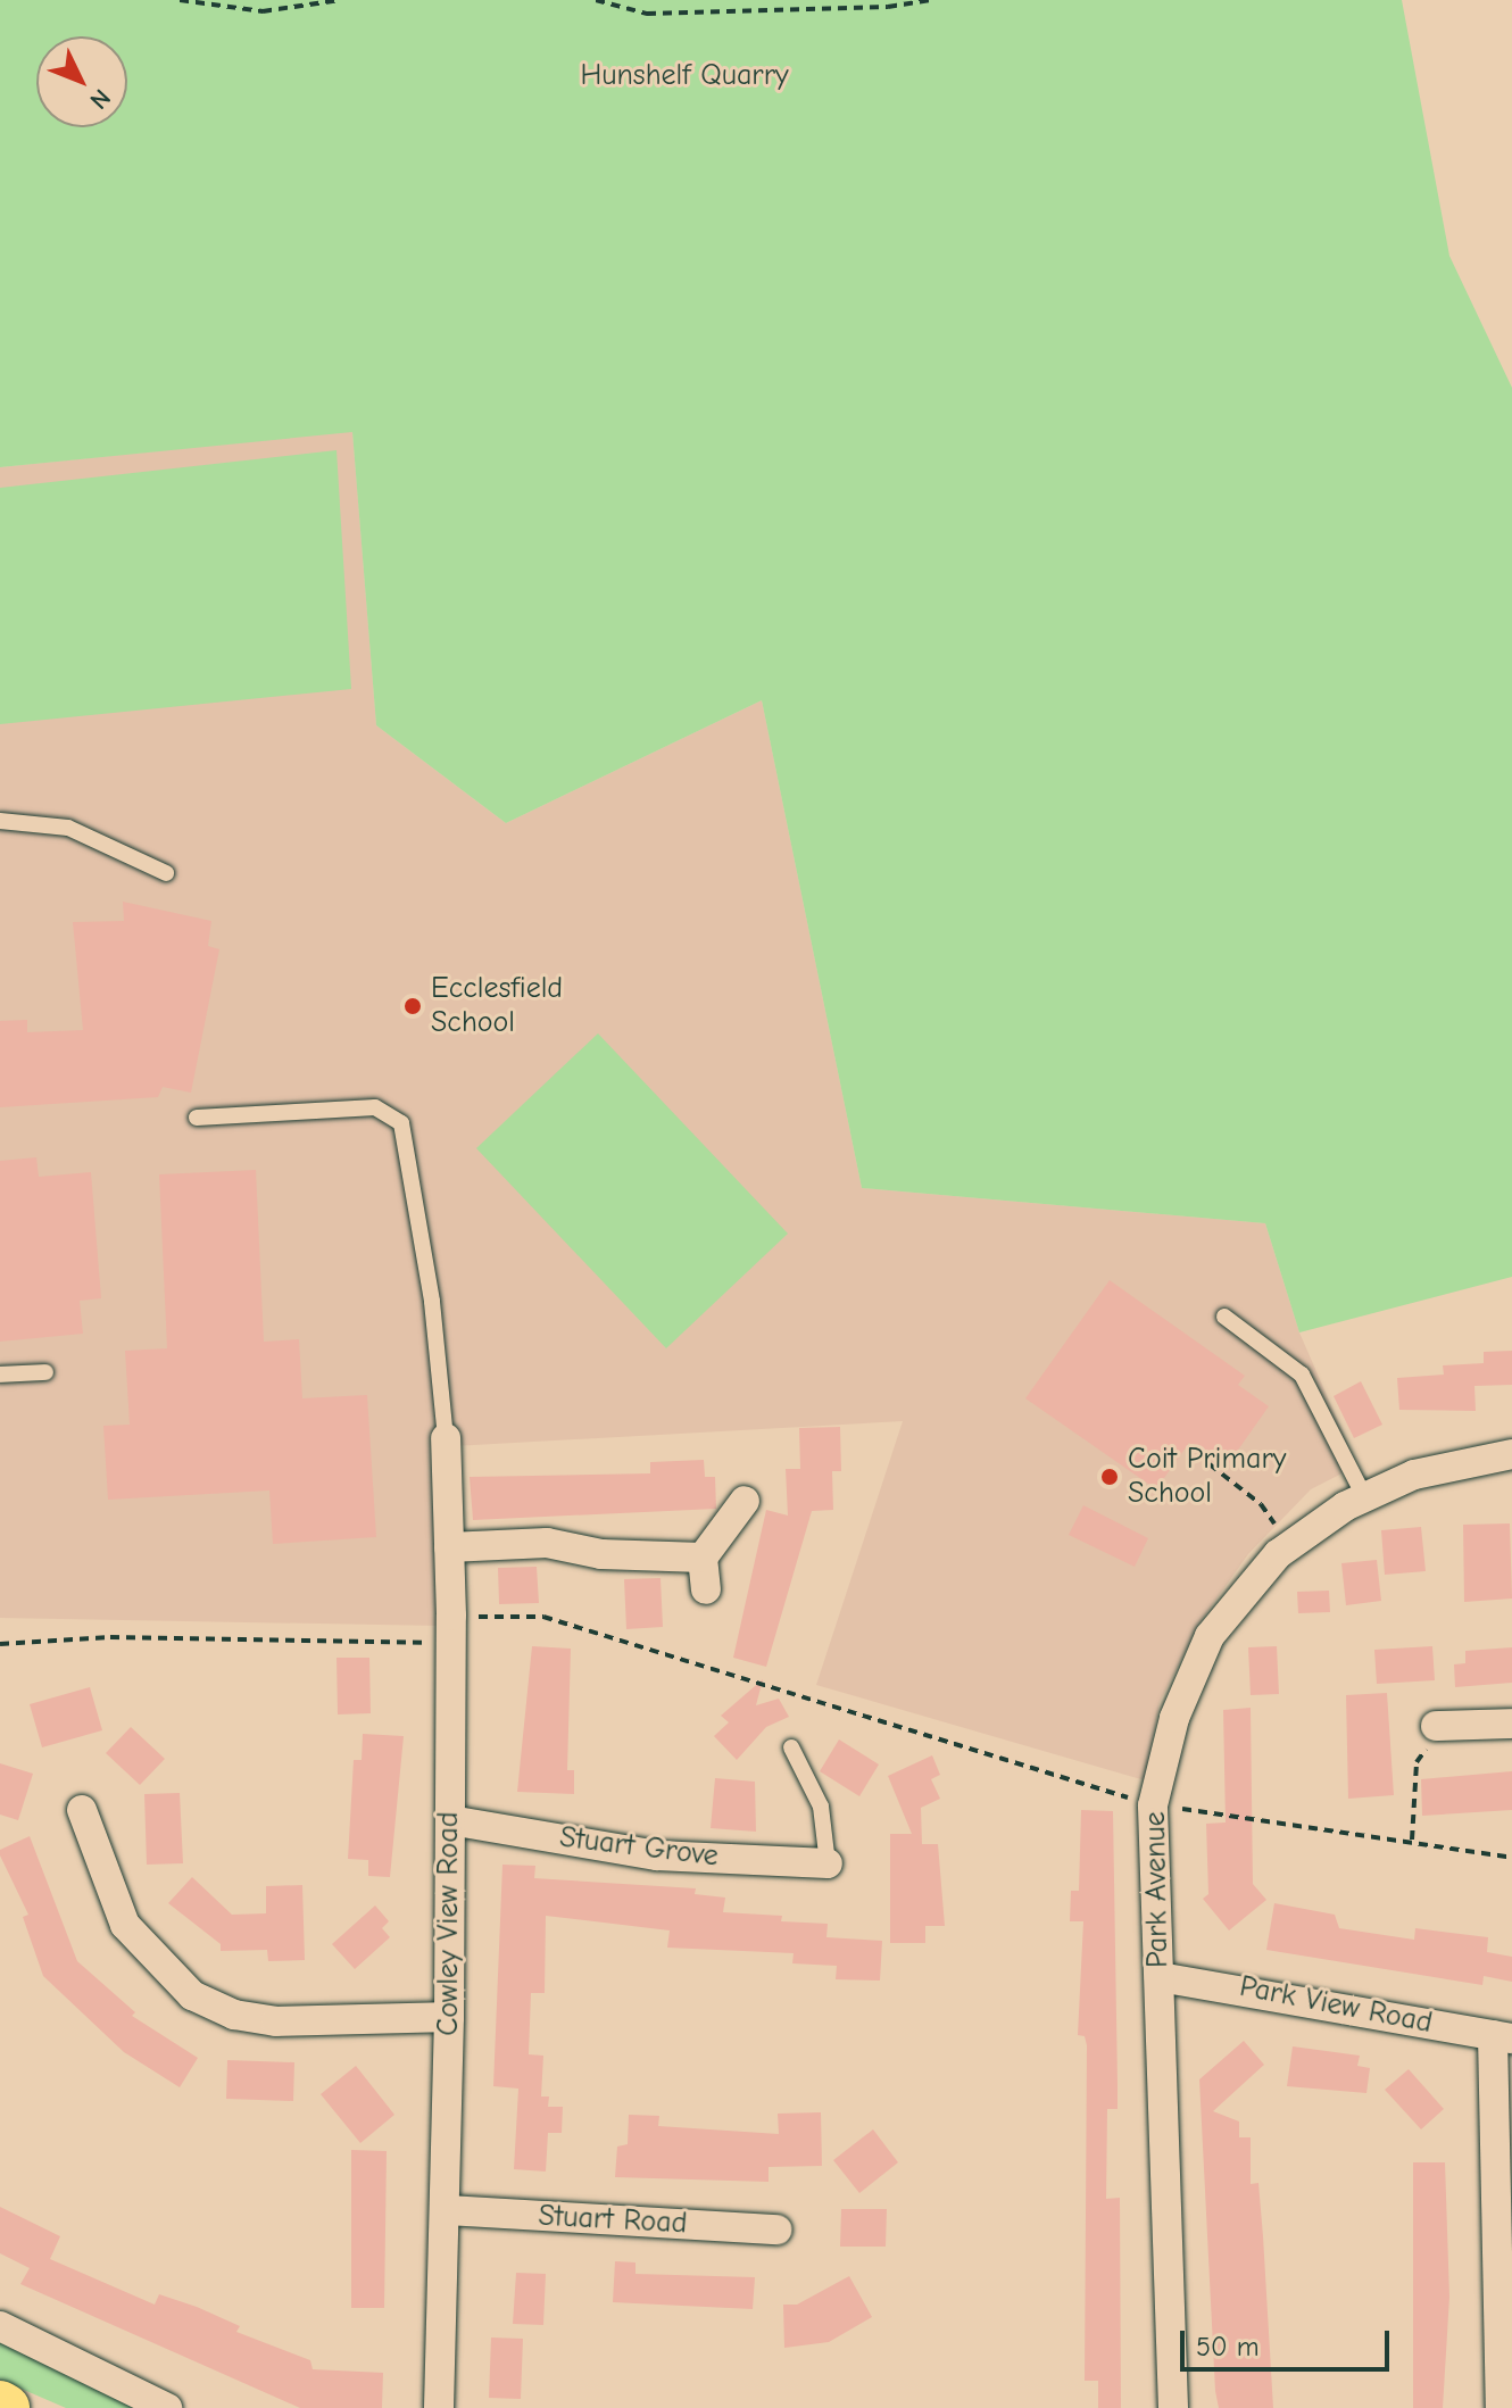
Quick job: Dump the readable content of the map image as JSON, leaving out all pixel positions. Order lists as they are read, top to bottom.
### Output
{
  "streets": {
    "street": [
      "Stuart Grove",
      "Park Avenue",
      "Cowley View Road",
      "Park View Road",
      "Stuart Road"
    ]
  },
  "crossings": [
    ["Stuart Grove", "Cowley View Road"],
    ["Park Avenue", "Park View Road"],
    ["Cowley View Road", "Stuart Road"]
  ],
  "parks": ["Hunshelf Quarry"],
  "places": ["Ecclesfield School", "Coit Primary School"],
  "scale_bar": "50 m",
  "north": "bottom right"
}
